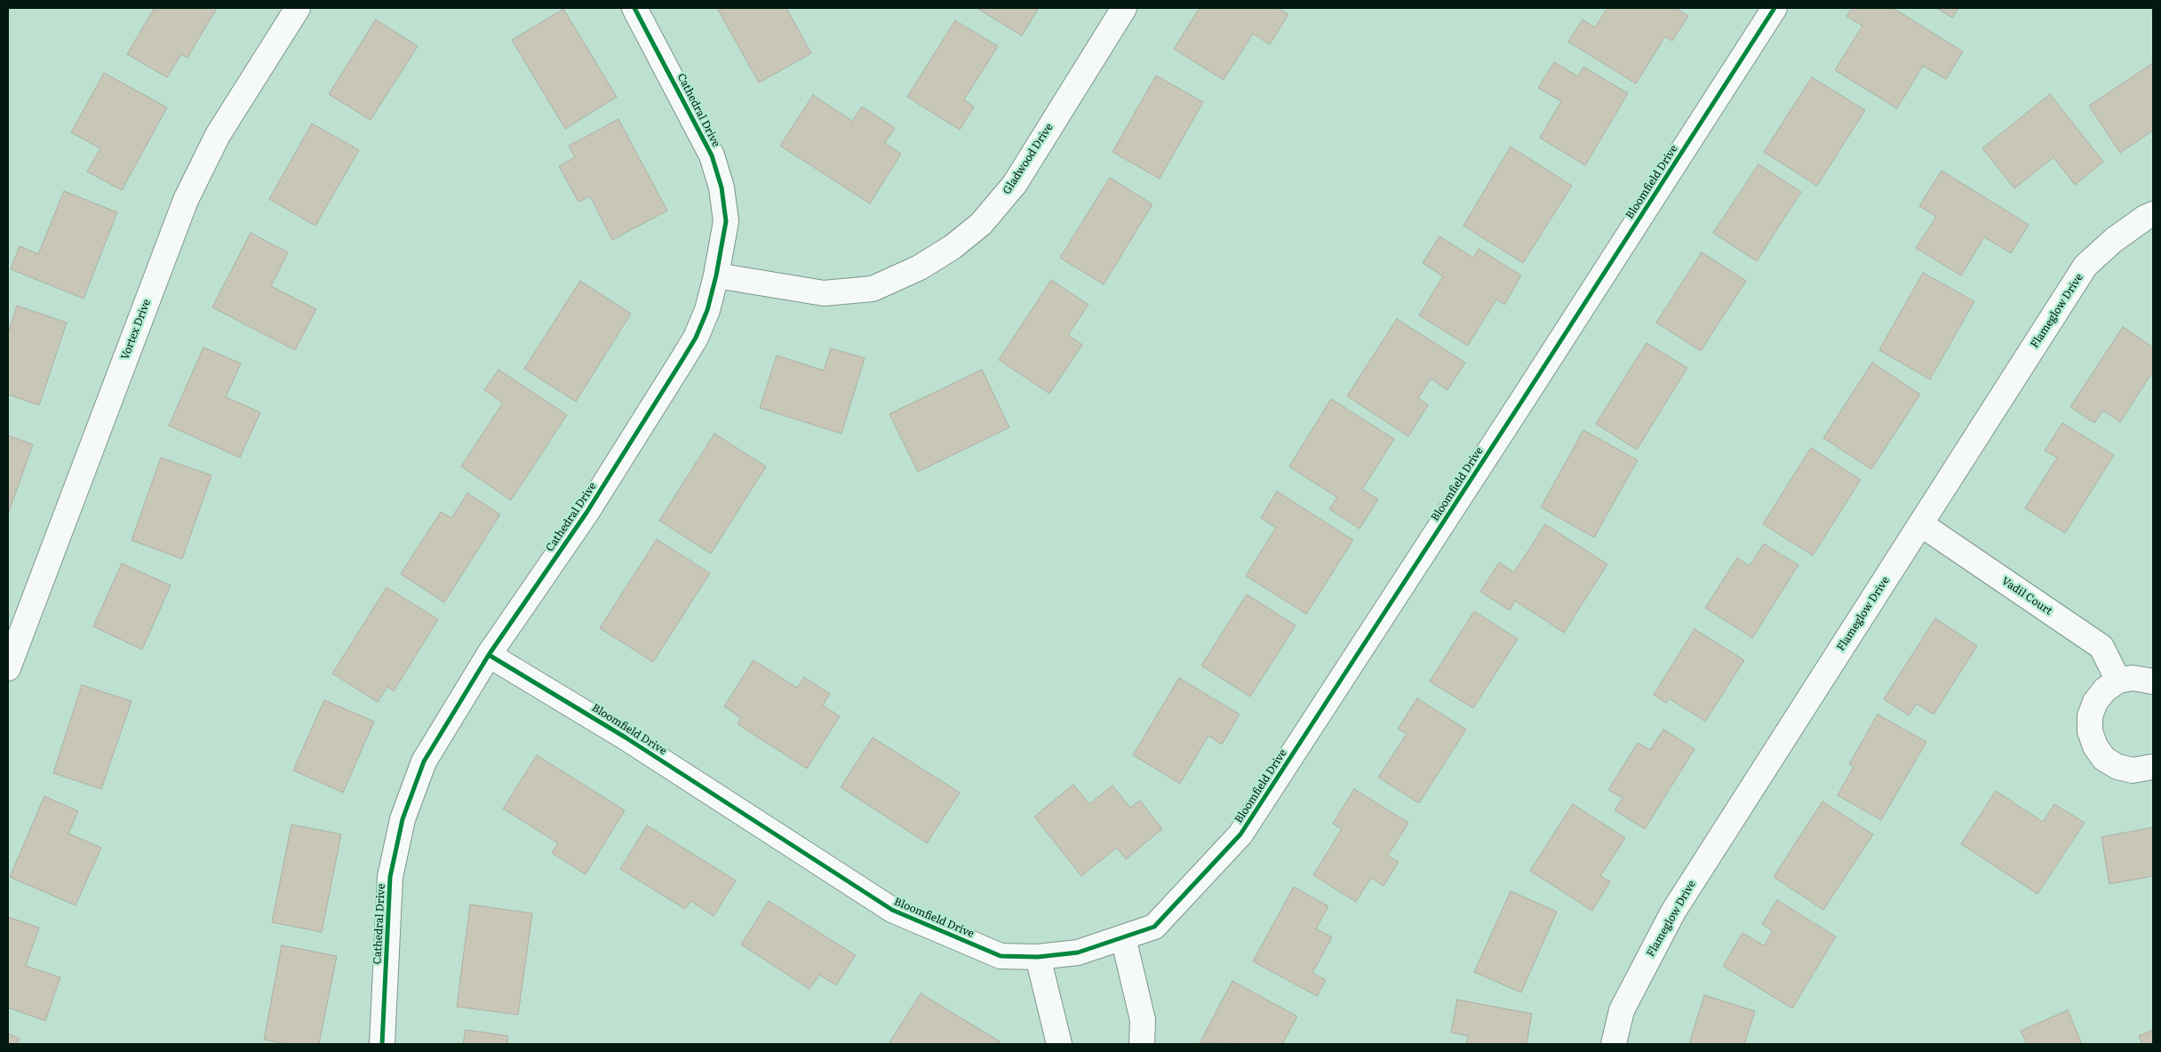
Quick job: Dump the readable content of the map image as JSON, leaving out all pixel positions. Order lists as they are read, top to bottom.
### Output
{
  "streets": {
    "street": [
      "Cathedral Drive",
      "Gladwood Drive",
      "Bloomfield Drive",
      "Flameglow Drive",
      "Vortex Drive",
      "Vadil Court"
    ]
  },
  "crossings": [
    ["Cathedral Drive", "Gladwood Drive"],
    ["Cathedral Drive", "Bloomfield Drive"],
    ["Flameglow Drive", "Vadil Court"]
  ]
}
